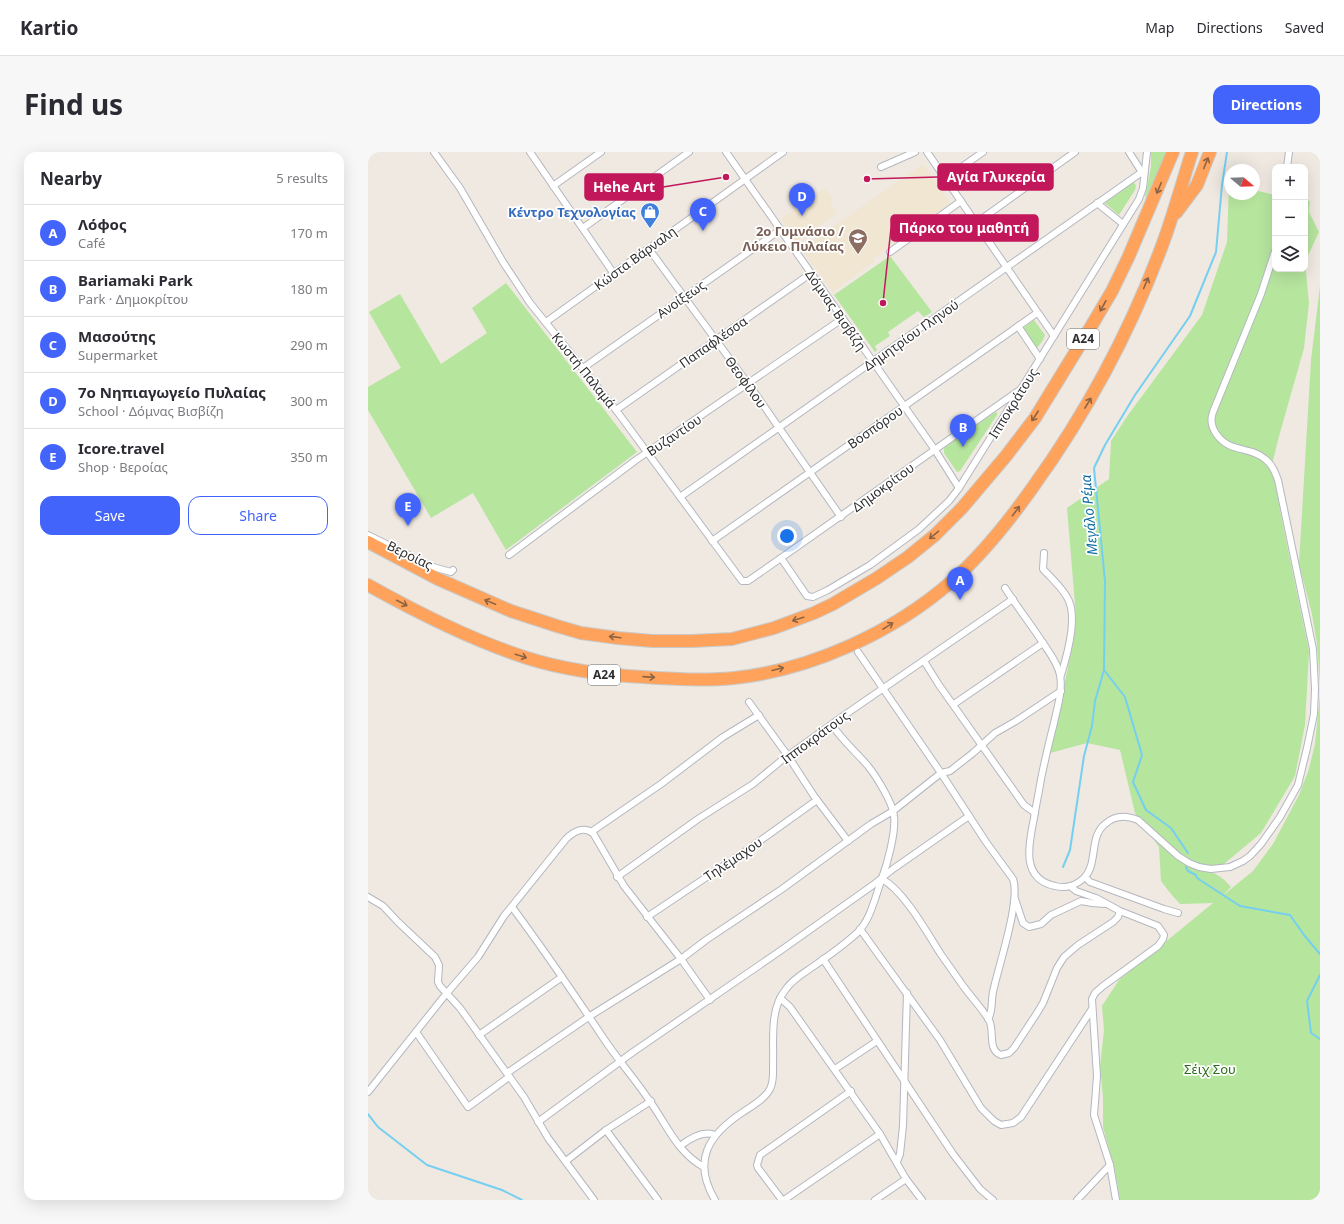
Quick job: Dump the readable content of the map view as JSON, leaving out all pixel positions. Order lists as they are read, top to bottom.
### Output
{
  "streets": {
    "highway": ["Α24"],
    "street": [
      "Κώστα Βάρναλη",
      "Ανοίξεως",
      "Δόμνας Βισβίζη",
      "Δημητρίου Γληνού",
      "Παπαφλέσσα",
      "Κωστή Παλαμά",
      "Θεοφίλου",
      "Ιπποκράτους",
      "Βοσπόρου",
      "Βυζαντίου",
      "Δημοκρίτου",
      "Βεροίας",
      "Τηλέμαχου"
    ]
  },
  "crossings": [
    ["Κώστα Βάρναλη", "Δόμνας Βισβίζη"],
    ["Κώστα Βάρναλη", "Κωστή Παλαμά"],
    ["Κώστα Βάρναλη", "Θεοφίλου"],
    ["Ανοίξεως", "Δόμνας Βισβίζη"],
    ["Ανοίξεως", "Κωστή Παλαμά"],
    ["Ανοίξεως", "Θεοφίλου"],
    ["Δόμνας Βισβίζη", "Δημητρίου Γληνού"],
    ["Δόμνας Βισβίζη", "Παπαφλέσσα"],
    ["Δόμνας Βισβίζη", "Ιπποκράτους"],
    ["Δόμνας Βισβίζη", "Βοσπόρου"],
    ["Δόμνας Βισβίζη", "Βυζαντίου"],
    ["Δόμνας Βισβίζη", "Δημοκρίτου"],
    ["Δημητρίου Γληνού", "Κωστή Παλαμά"],
    ["Δημητρίου Γληνού", "Θεοφίλου"],
    ["Δημητρίου Γληνού", "Ιπποκράτους"],
    ["Παπαφλέσσα", "Κωστή Παλαμά"],
    ["Παπαφλέσσα", "Θεοφίλου"],
    ["Κωστή Παλαμά", "Βοσπόρου"],
    ["Κωστή Παλαμά", "Βυζαντίου"],
    ["Κωστή Παλαμά", "Δημοκρίτου"],
    ["Θεοφίλου", "Βοσπόρου"],
    ["Θεοφίλου", "Βυζαντίου"],
    ["Θεοφίλου", "Δημοκρίτου"],
    ["Ιπποκράτους", "Δημοκρίτου"]
  ],
  "water": ["Μεγάλο Ρέμα"],
  "parks": ["Σέιχ Σου"],
  "places": {
    "other": ["Hehe Art", "Αγία Γλυκερία", "Πάρκο του μαθητή"],
    "shop": ["Κέντρο Τεχνολογίας"],
    "school or university": ["2o Γυμνάσιο / Λύκειο Πυλαίας"]
  },
  "north": "right",
  "page": {
    "header": "Kartio",
    "nav": ["Map", "Directions", "Saved"],
    "title": "Find us",
    "buttons": [
      "Directions",
      ["Save", "Share"]
    ],
    "heading": ["Nearby", "5 results"],
    "map_buttons": ["+", "−"],
    "pins": [
      "D",
      "C",
      "B",
      "E",
      "A"
    ],
    "list": [
      {
        "mark": "A",
        "name": "Λόφος",
        "note": "Café",
        "value": "170 m"
      },
      {
        "mark": "B",
        "name": "Bariamaki Park",
        "note": "Park · Δημοκρίτου",
        "value": "180 m"
      },
      {
        "mark": "C",
        "name": "Μασούτης",
        "note": "Supermarket",
        "value": "290 m"
      },
      {
        "mark": "D",
        "name": "7ο Νηπιαγωγείο Πυλαίας",
        "note": "School · Δόμνας Βισβίζη",
        "value": "300 m"
      },
      {
        "mark": "E",
        "name": "Icore.travel",
        "note": "Shop · Βεροίας",
        "value": "350 m"
      }
    ]
  }
}
